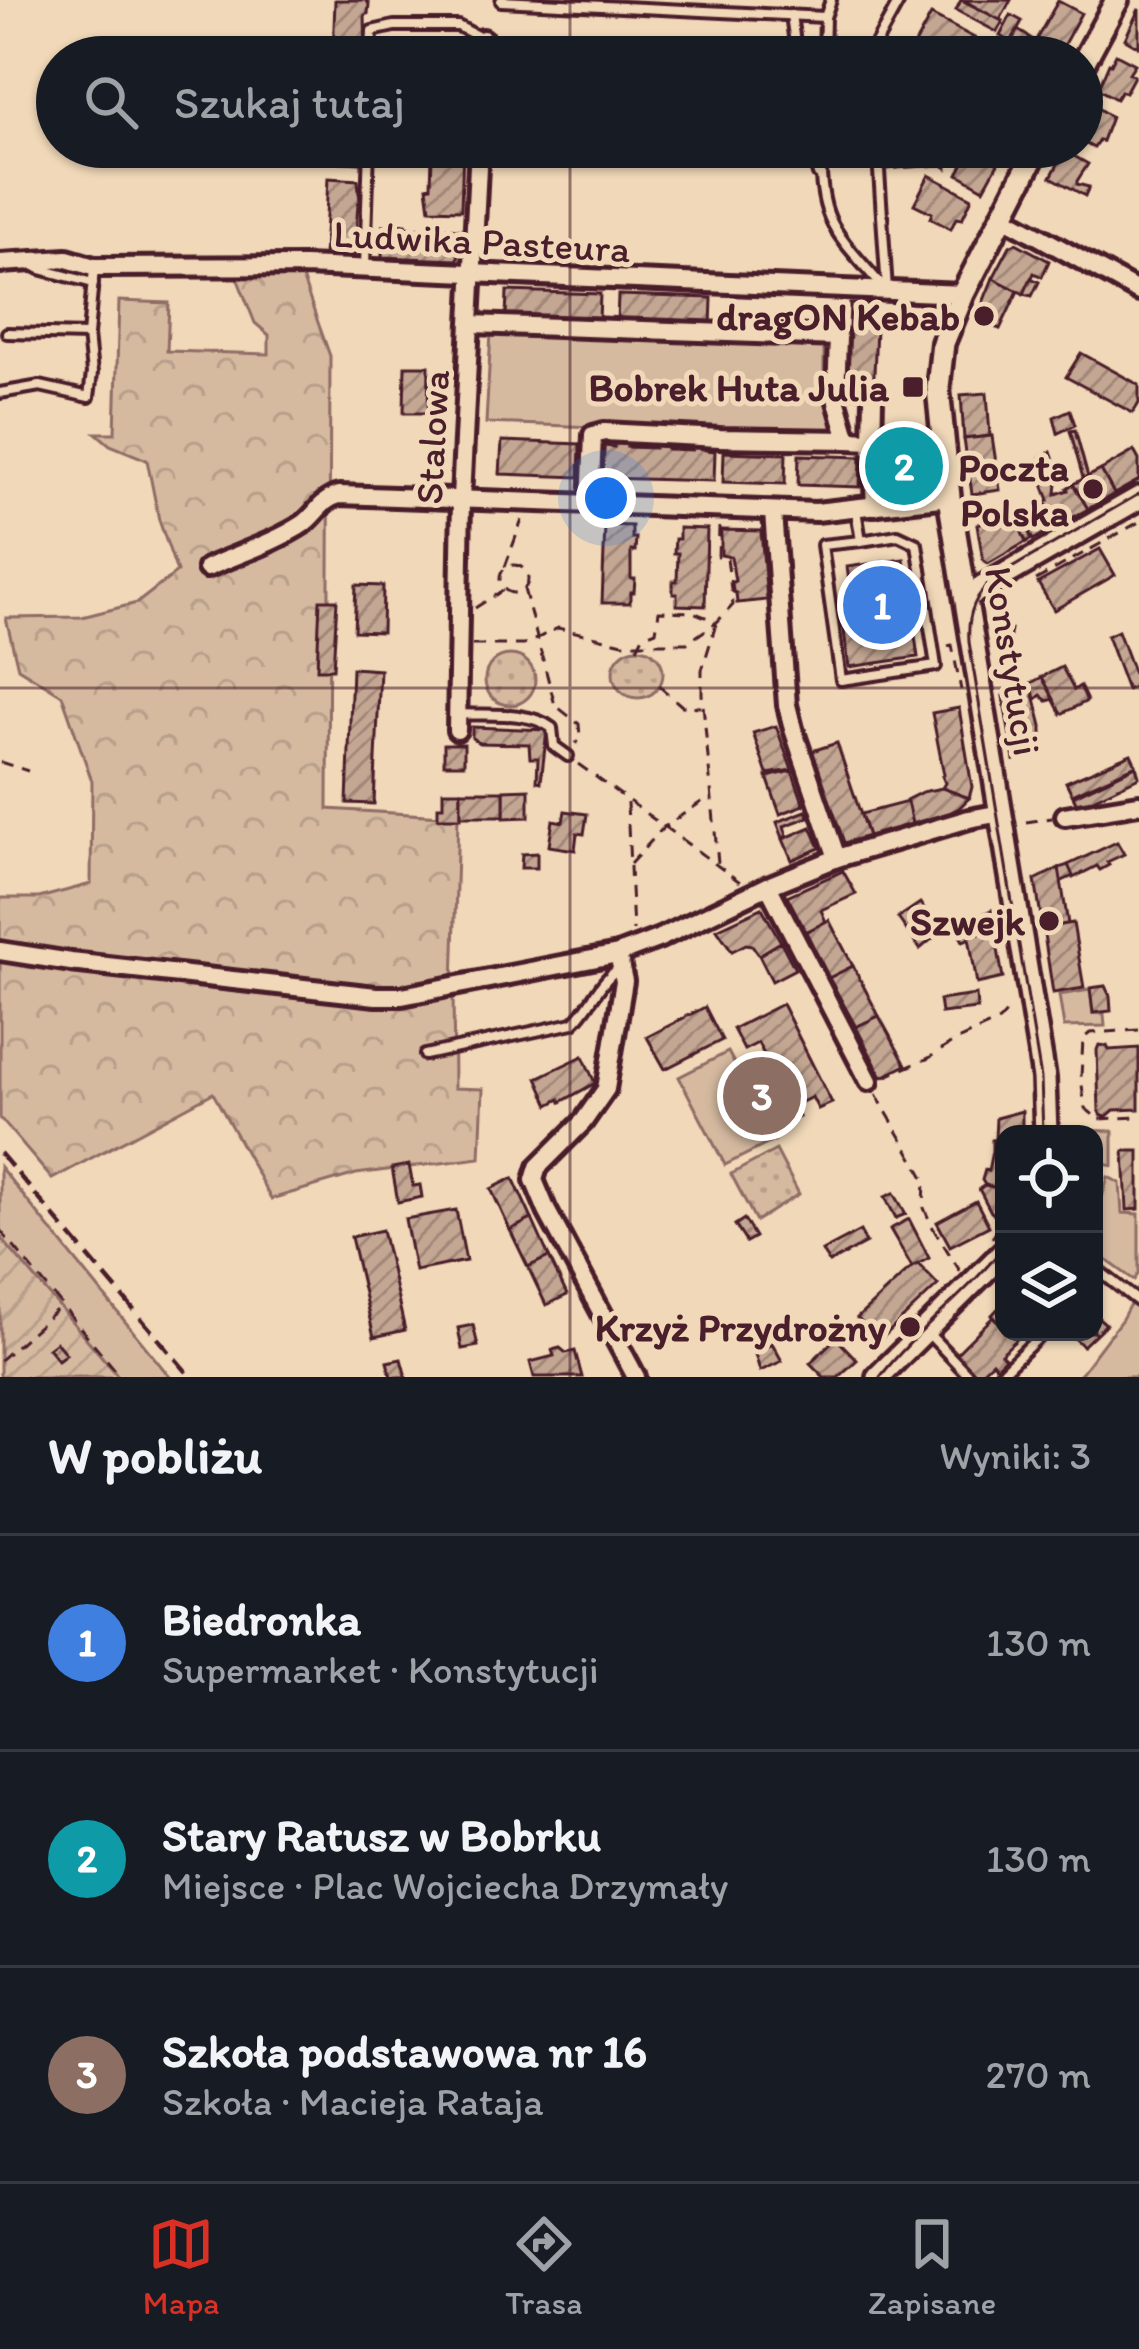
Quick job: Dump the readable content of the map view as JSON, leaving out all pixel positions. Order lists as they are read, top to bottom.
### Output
{
  "streets": {
    "street": ["Ludwika Pasteura", "Stalowa", "Konstytucji"]
  },
  "crossings": [
    ["Ludwika Pasteura", "Stalowa"],
    ["Ludwika Pasteura", "Konstytucji"]
  ],
  "places": {
    "other": [
      "dragON Kebab",
      "Poczta Polska",
      "Szwejk",
      "Krzyż Przydrożny"
    ],
    "transit": ["Bobrek Huta Julia"]
  },
  "page": {
    "search": "Szukaj tutaj",
    "pins": ["2", "1", "3"],
    "heading": ["W pobliżu", "Wyniki: 3"],
    "list": [
      {
        "mark": "1",
        "name": "Biedronka",
        "note": "Supermarket · Konstytucji",
        "value": "130 m"
      },
      {
        "mark": "2",
        "name": "Stary Ratusz w Bobrku",
        "note": "Miejsce · Plac Wojciecha Drzymały",
        "value": "130 m"
      },
      {
        "mark": "3",
        "name": "Szkoła podstawowa nr 16",
        "note": "Szkoła · Macieja Rataja",
        "value": "270 m"
      }
    ],
    "nav": ["Mapa", "Trasa", "Zapisane"]
  }
}
